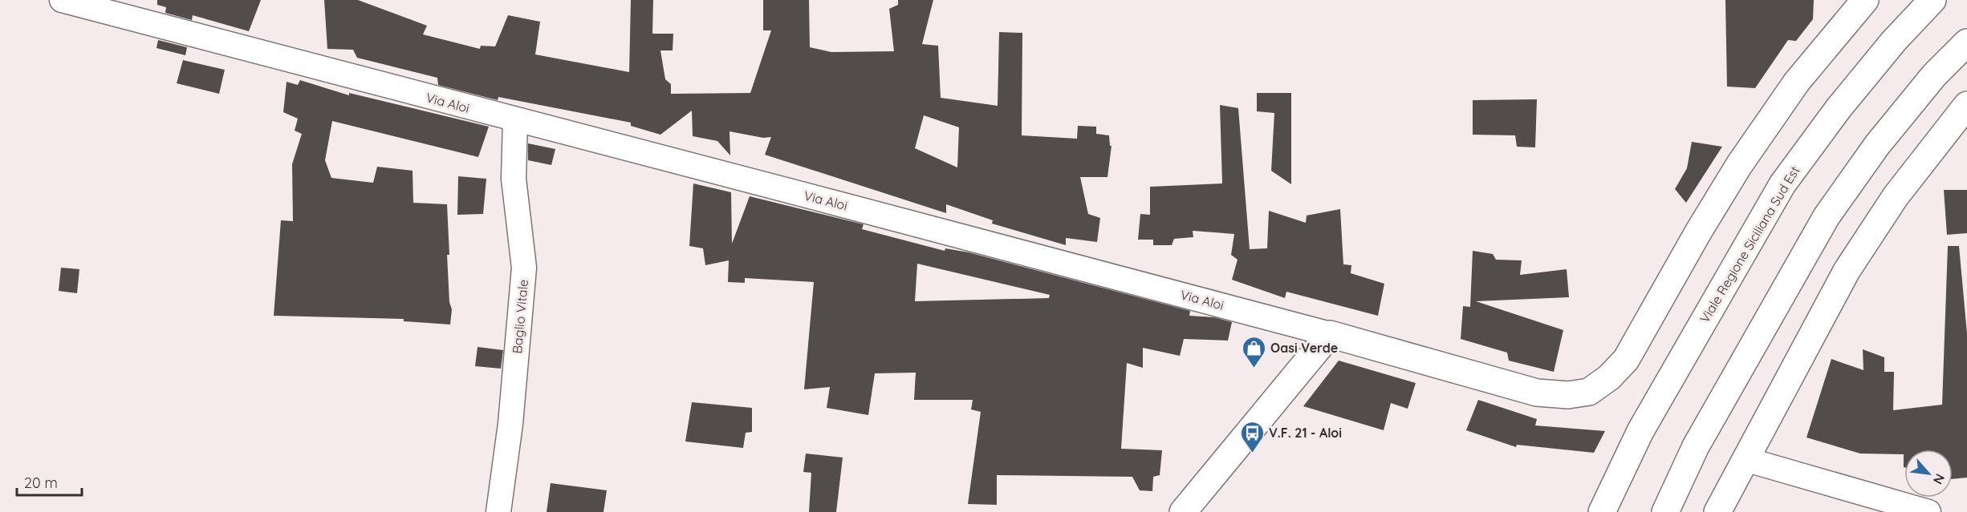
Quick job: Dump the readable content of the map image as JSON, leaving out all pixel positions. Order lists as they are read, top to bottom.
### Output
{
  "streets": {
    "street": ["Via Aloi", "Viale Regione Siciliana Sud Est", "Baglio Vitale"]
  },
  "crossings": [
    ["Via Aloi", "Baglio Vitale"]
  ],
  "places": {
    "shop": ["Oasi Verde"],
    "bus stop": ["V.F. 21 - Aloi"]
  },
  "scale_bar": "20 m",
  "north": "bottom right"
}
